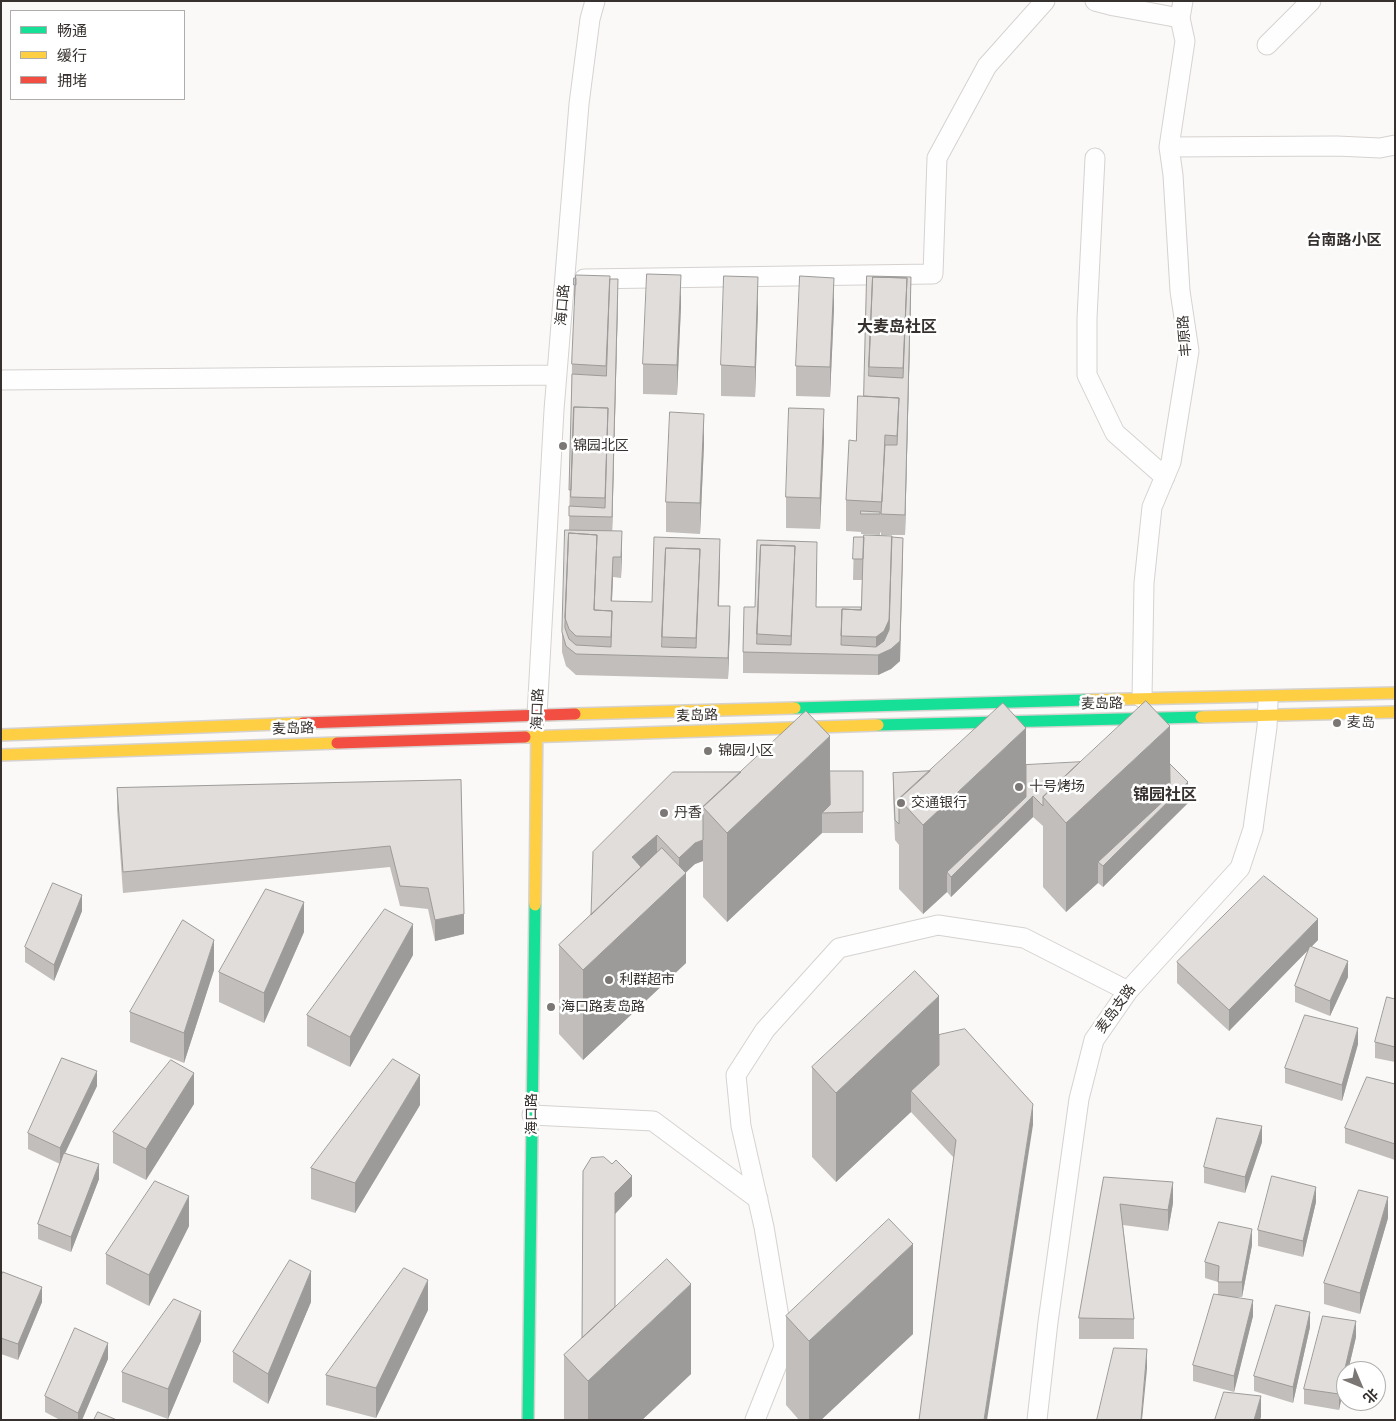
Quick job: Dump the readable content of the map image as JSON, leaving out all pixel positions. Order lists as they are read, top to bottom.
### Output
{
  "streets": {
    "main road": ["海口路", "麦岛路"],
    "street": ["丰原路", "麦岛支路"]
  },
  "crossings": [
    ["海口路", "麦岛路"],
    ["丰原路", "麦岛路"],
    ["麦岛路", "麦岛支路"]
  ],
  "districts": ["台南路小区", "大麦岛社区", "锦园社区"],
  "places": [
    "锦园北区",
    "麦岛",
    "锦园小区",
    "十号烤场",
    "交通银行",
    "丹香",
    "利群超市",
    "海口路麦岛路"
  ],
  "legend": ["畅通", "缓行", "拥堵"],
  "north": "bottom right"
}
